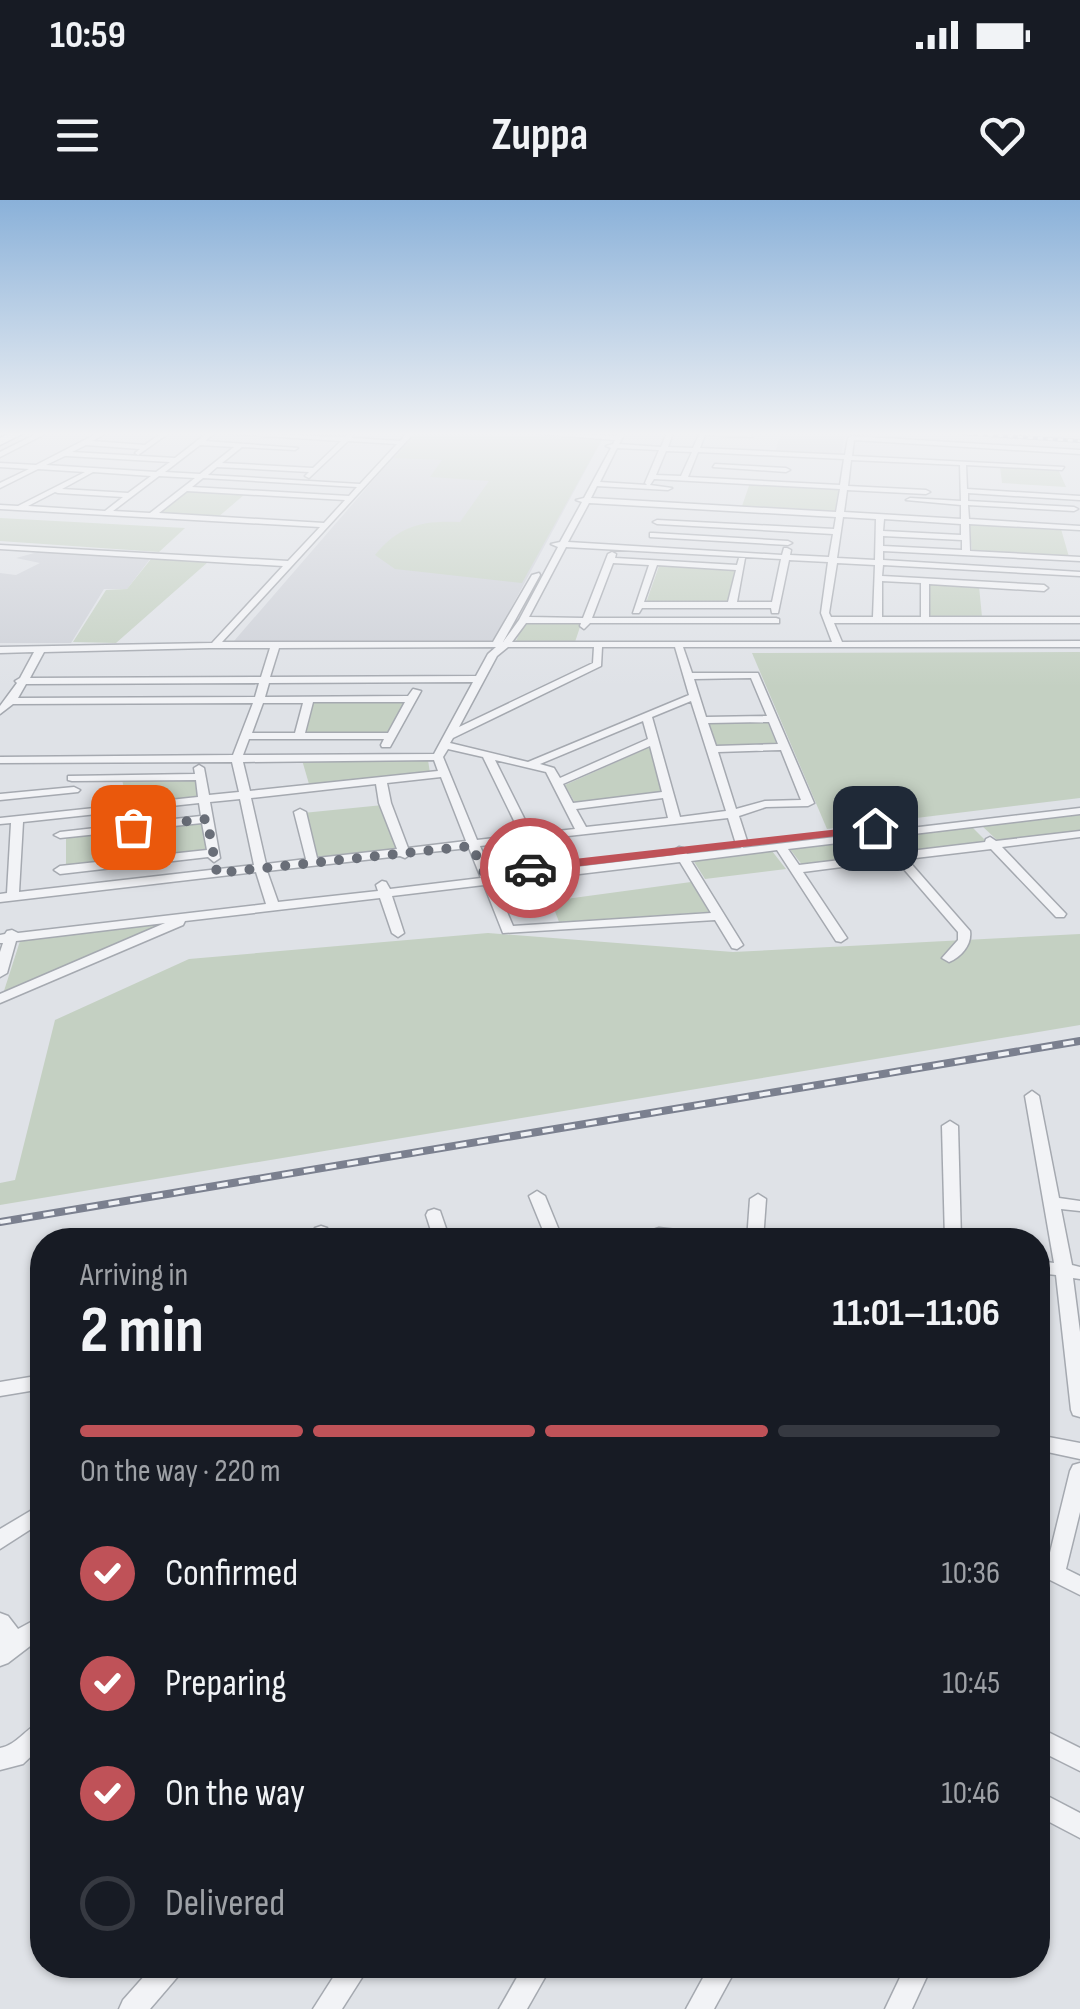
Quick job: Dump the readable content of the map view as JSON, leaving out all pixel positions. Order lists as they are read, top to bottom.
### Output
{
  "page": {
    "status": "10:59",
    "header": "Zuppa",
    "heading": ["2 min", "Arriving in", "11:01–11:06"],
    "bar": "On the way · 220 m",
    "list": [
      ["Confirmed", "10:36"],
      ["Preparing", "10:45"],
      ["On the way", "10:46"],
      "Delivered"
    ]
  }
}
